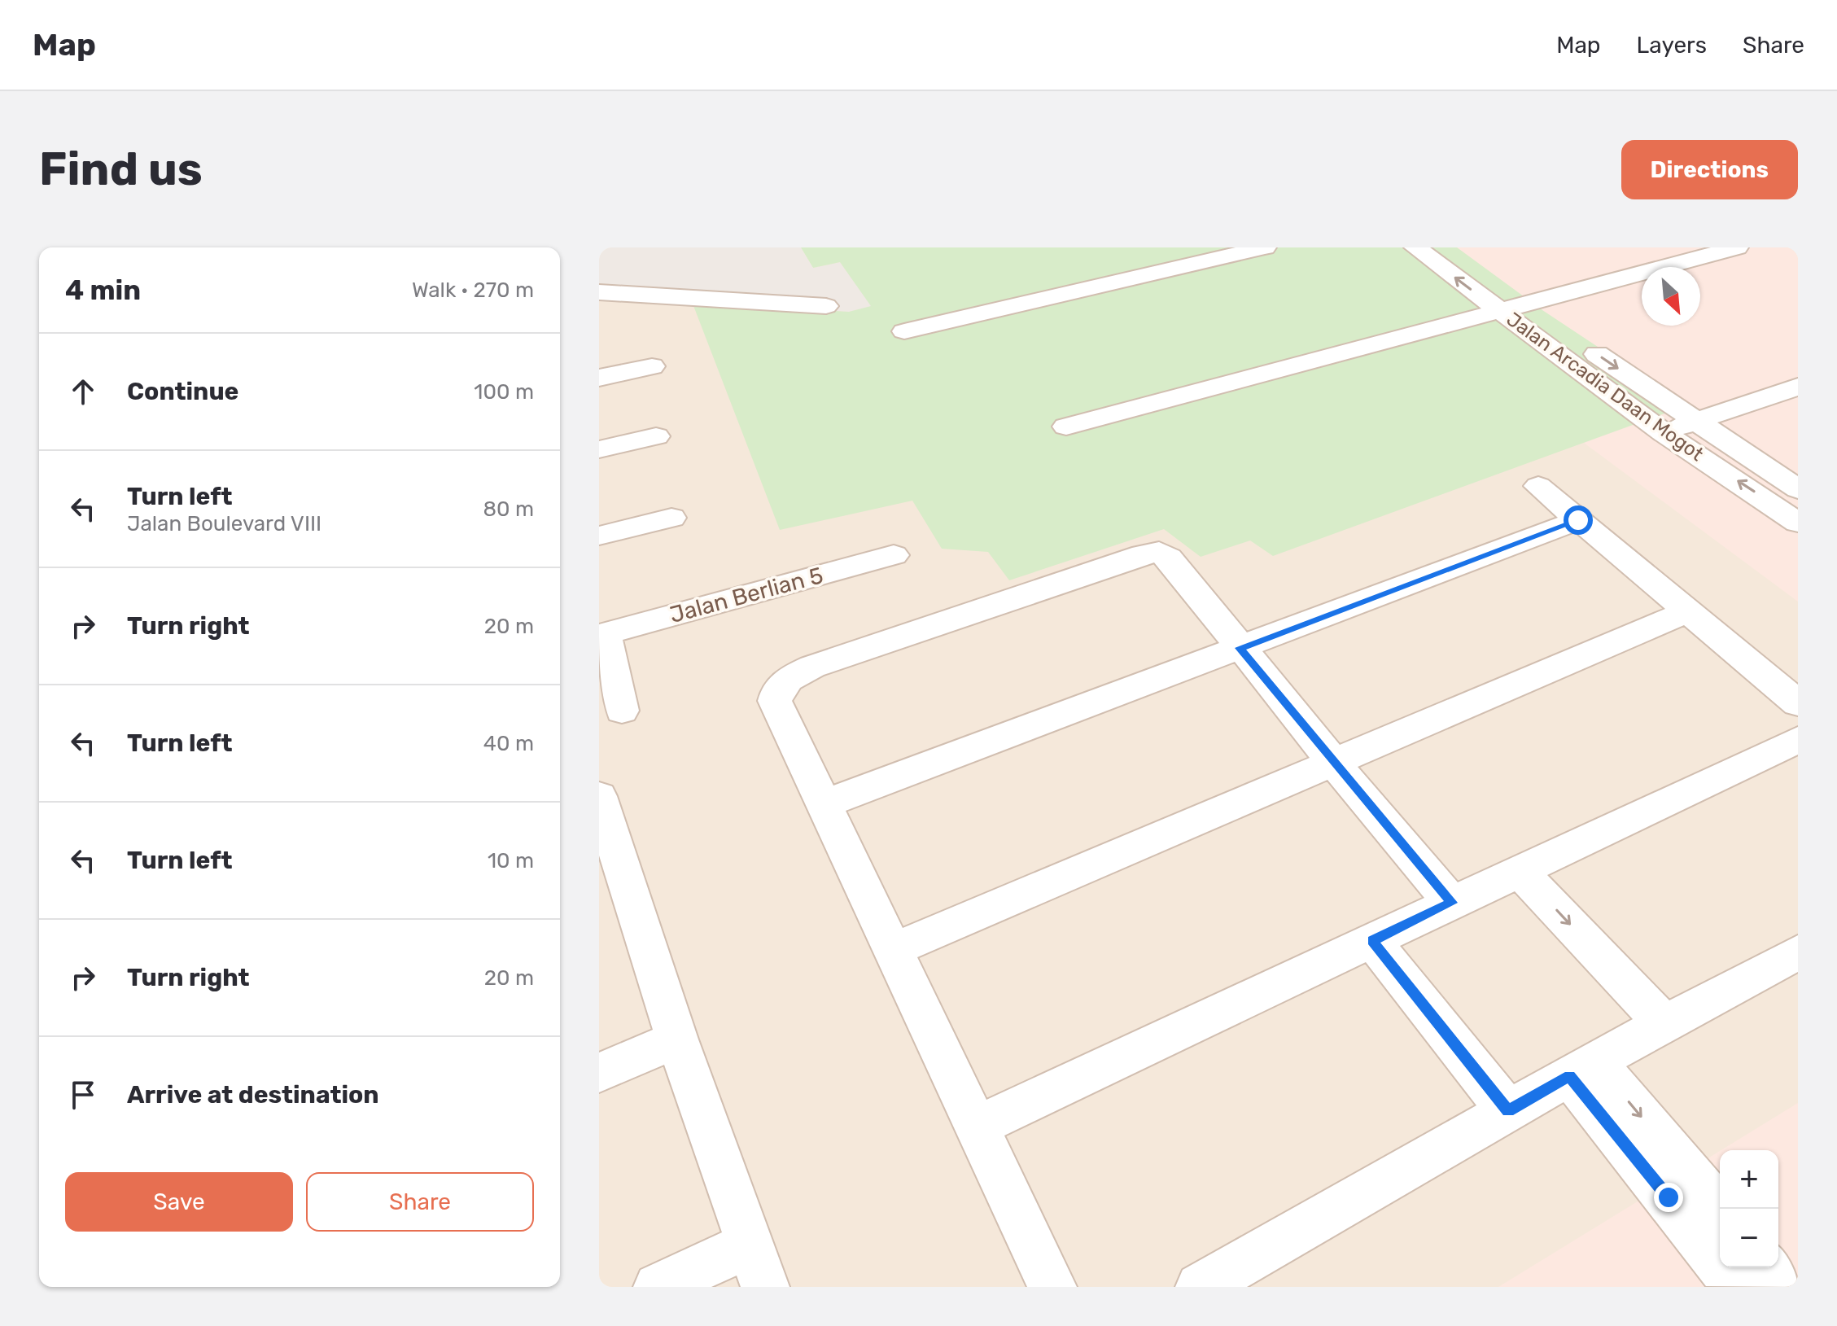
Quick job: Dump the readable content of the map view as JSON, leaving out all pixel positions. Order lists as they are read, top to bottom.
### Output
{
  "streets": {
    "street": ["Jalan Arcadia Daan Mogot", "Jalan Berlian 5"]
  },
  "north": "bottom right",
  "page": {
    "header": "Map",
    "nav": ["Map", "Layers", "Share"],
    "buttons": [
      "Directions",
      ["Save", "Share"]
    ],
    "title": "Find us",
    "heading": ["4 min", "Walk · 270 m"],
    "list": [
      ["Continue", "100 m"],
      ["Turn left", "Jalan Boulevard VIII", "80 m"],
      ["Turn right", "20 m"],
      ["Turn left", "40 m"],
      ["Turn left", "10 m"],
      ["Turn right", "20 m"],
      "Arrive at destination"
    ],
    "map_buttons": ["+", "−"]
  }
}
